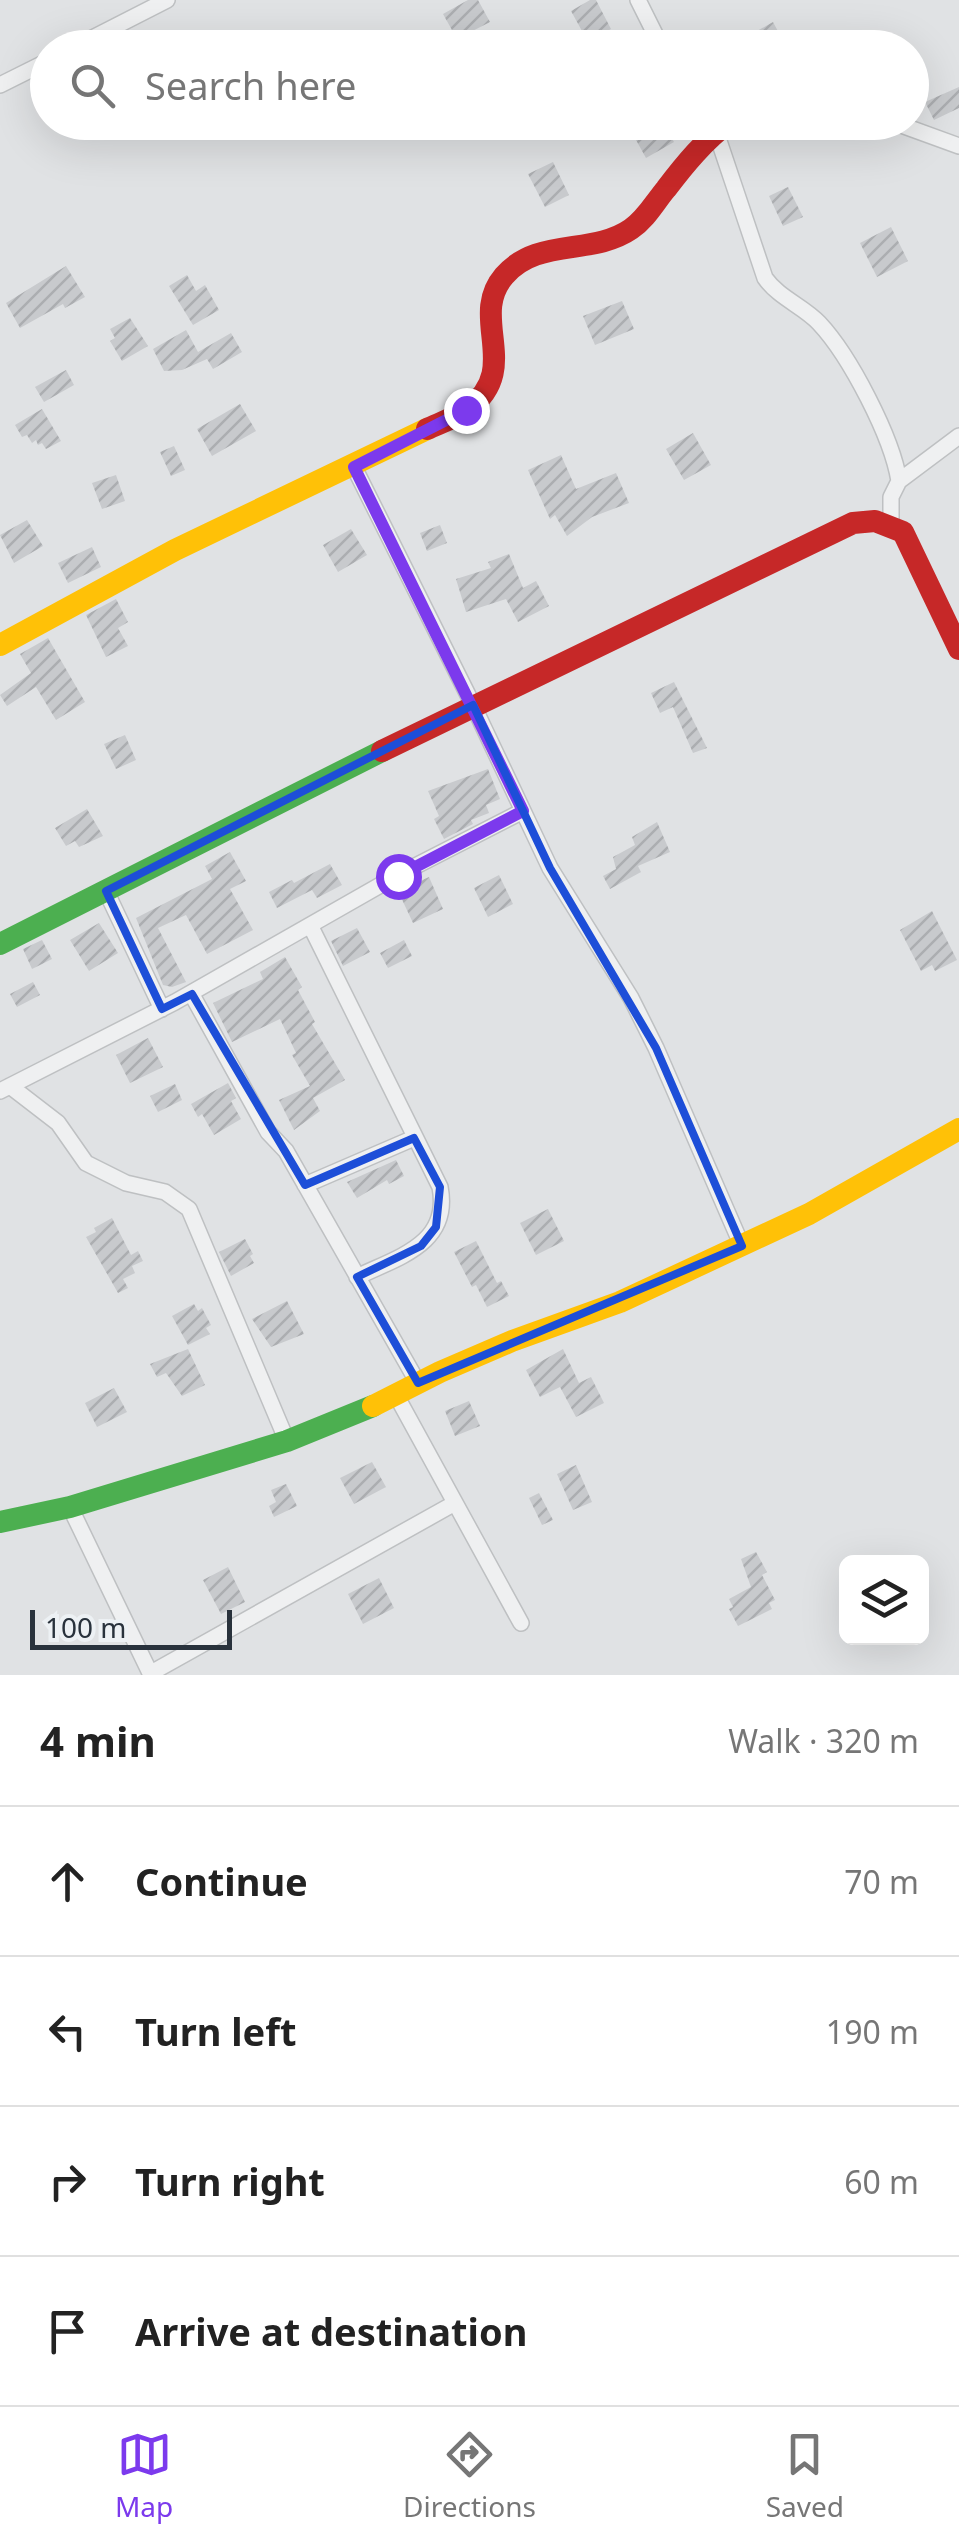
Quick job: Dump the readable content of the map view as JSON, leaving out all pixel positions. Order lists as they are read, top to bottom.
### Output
{
  "scale_bar": "100 m",
  "page": {
    "search": "Search here",
    "scale": "100 m",
    "heading": ["4 min", "Walk · 320 m"],
    "list": [
      ["Continue", "70 m"],
      ["Turn left", "190 m"],
      ["Turn right", "60 m"],
      "Arrive at destination"
    ],
    "nav": ["Map", "Directions", "Saved"]
  }
}
